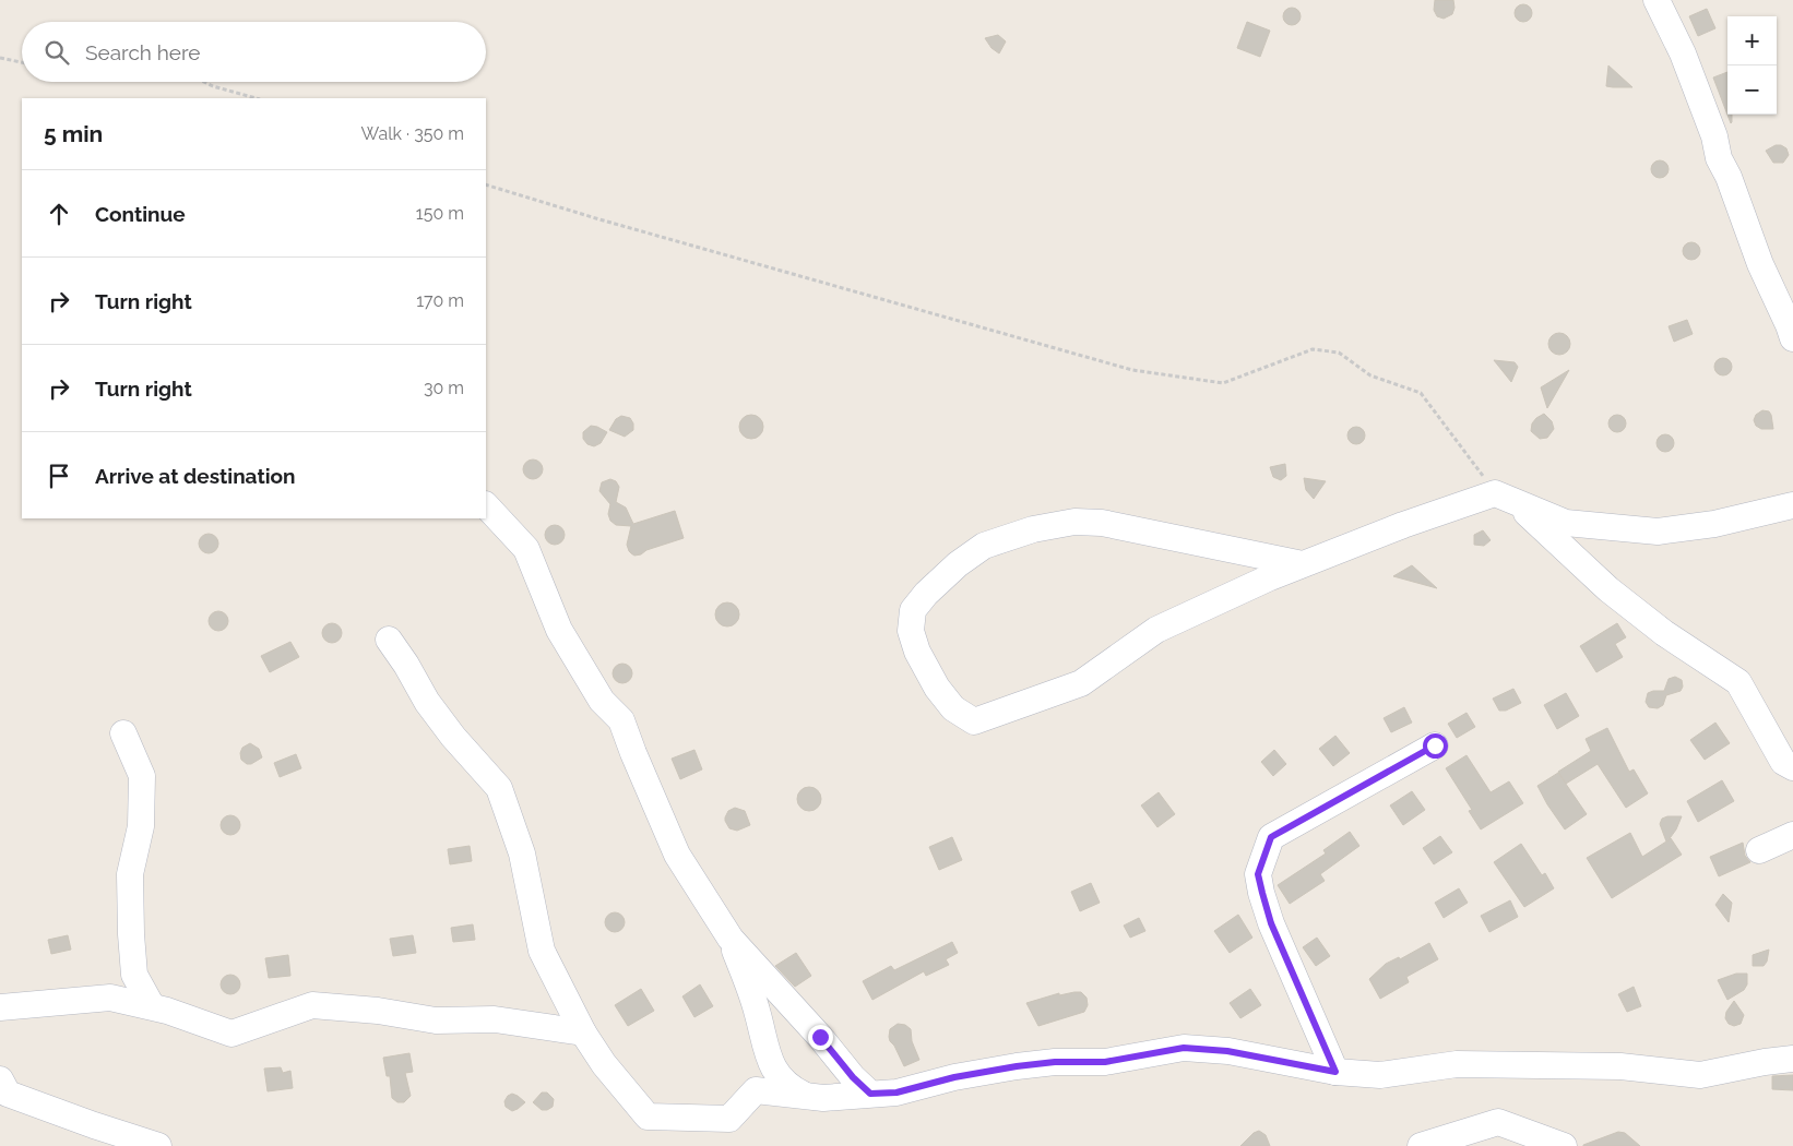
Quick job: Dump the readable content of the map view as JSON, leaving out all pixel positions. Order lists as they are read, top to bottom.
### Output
{
  "page": {
    "map_buttons": ["+", "−"],
    "search": "Search here",
    "heading": ["5 min", "Walk · 350 m"],
    "list": [
      ["Continue", "150 m"],
      ["Turn right", "170 m"],
      ["Turn right", "30 m"],
      "Arrive at destination"
    ]
  }
}
